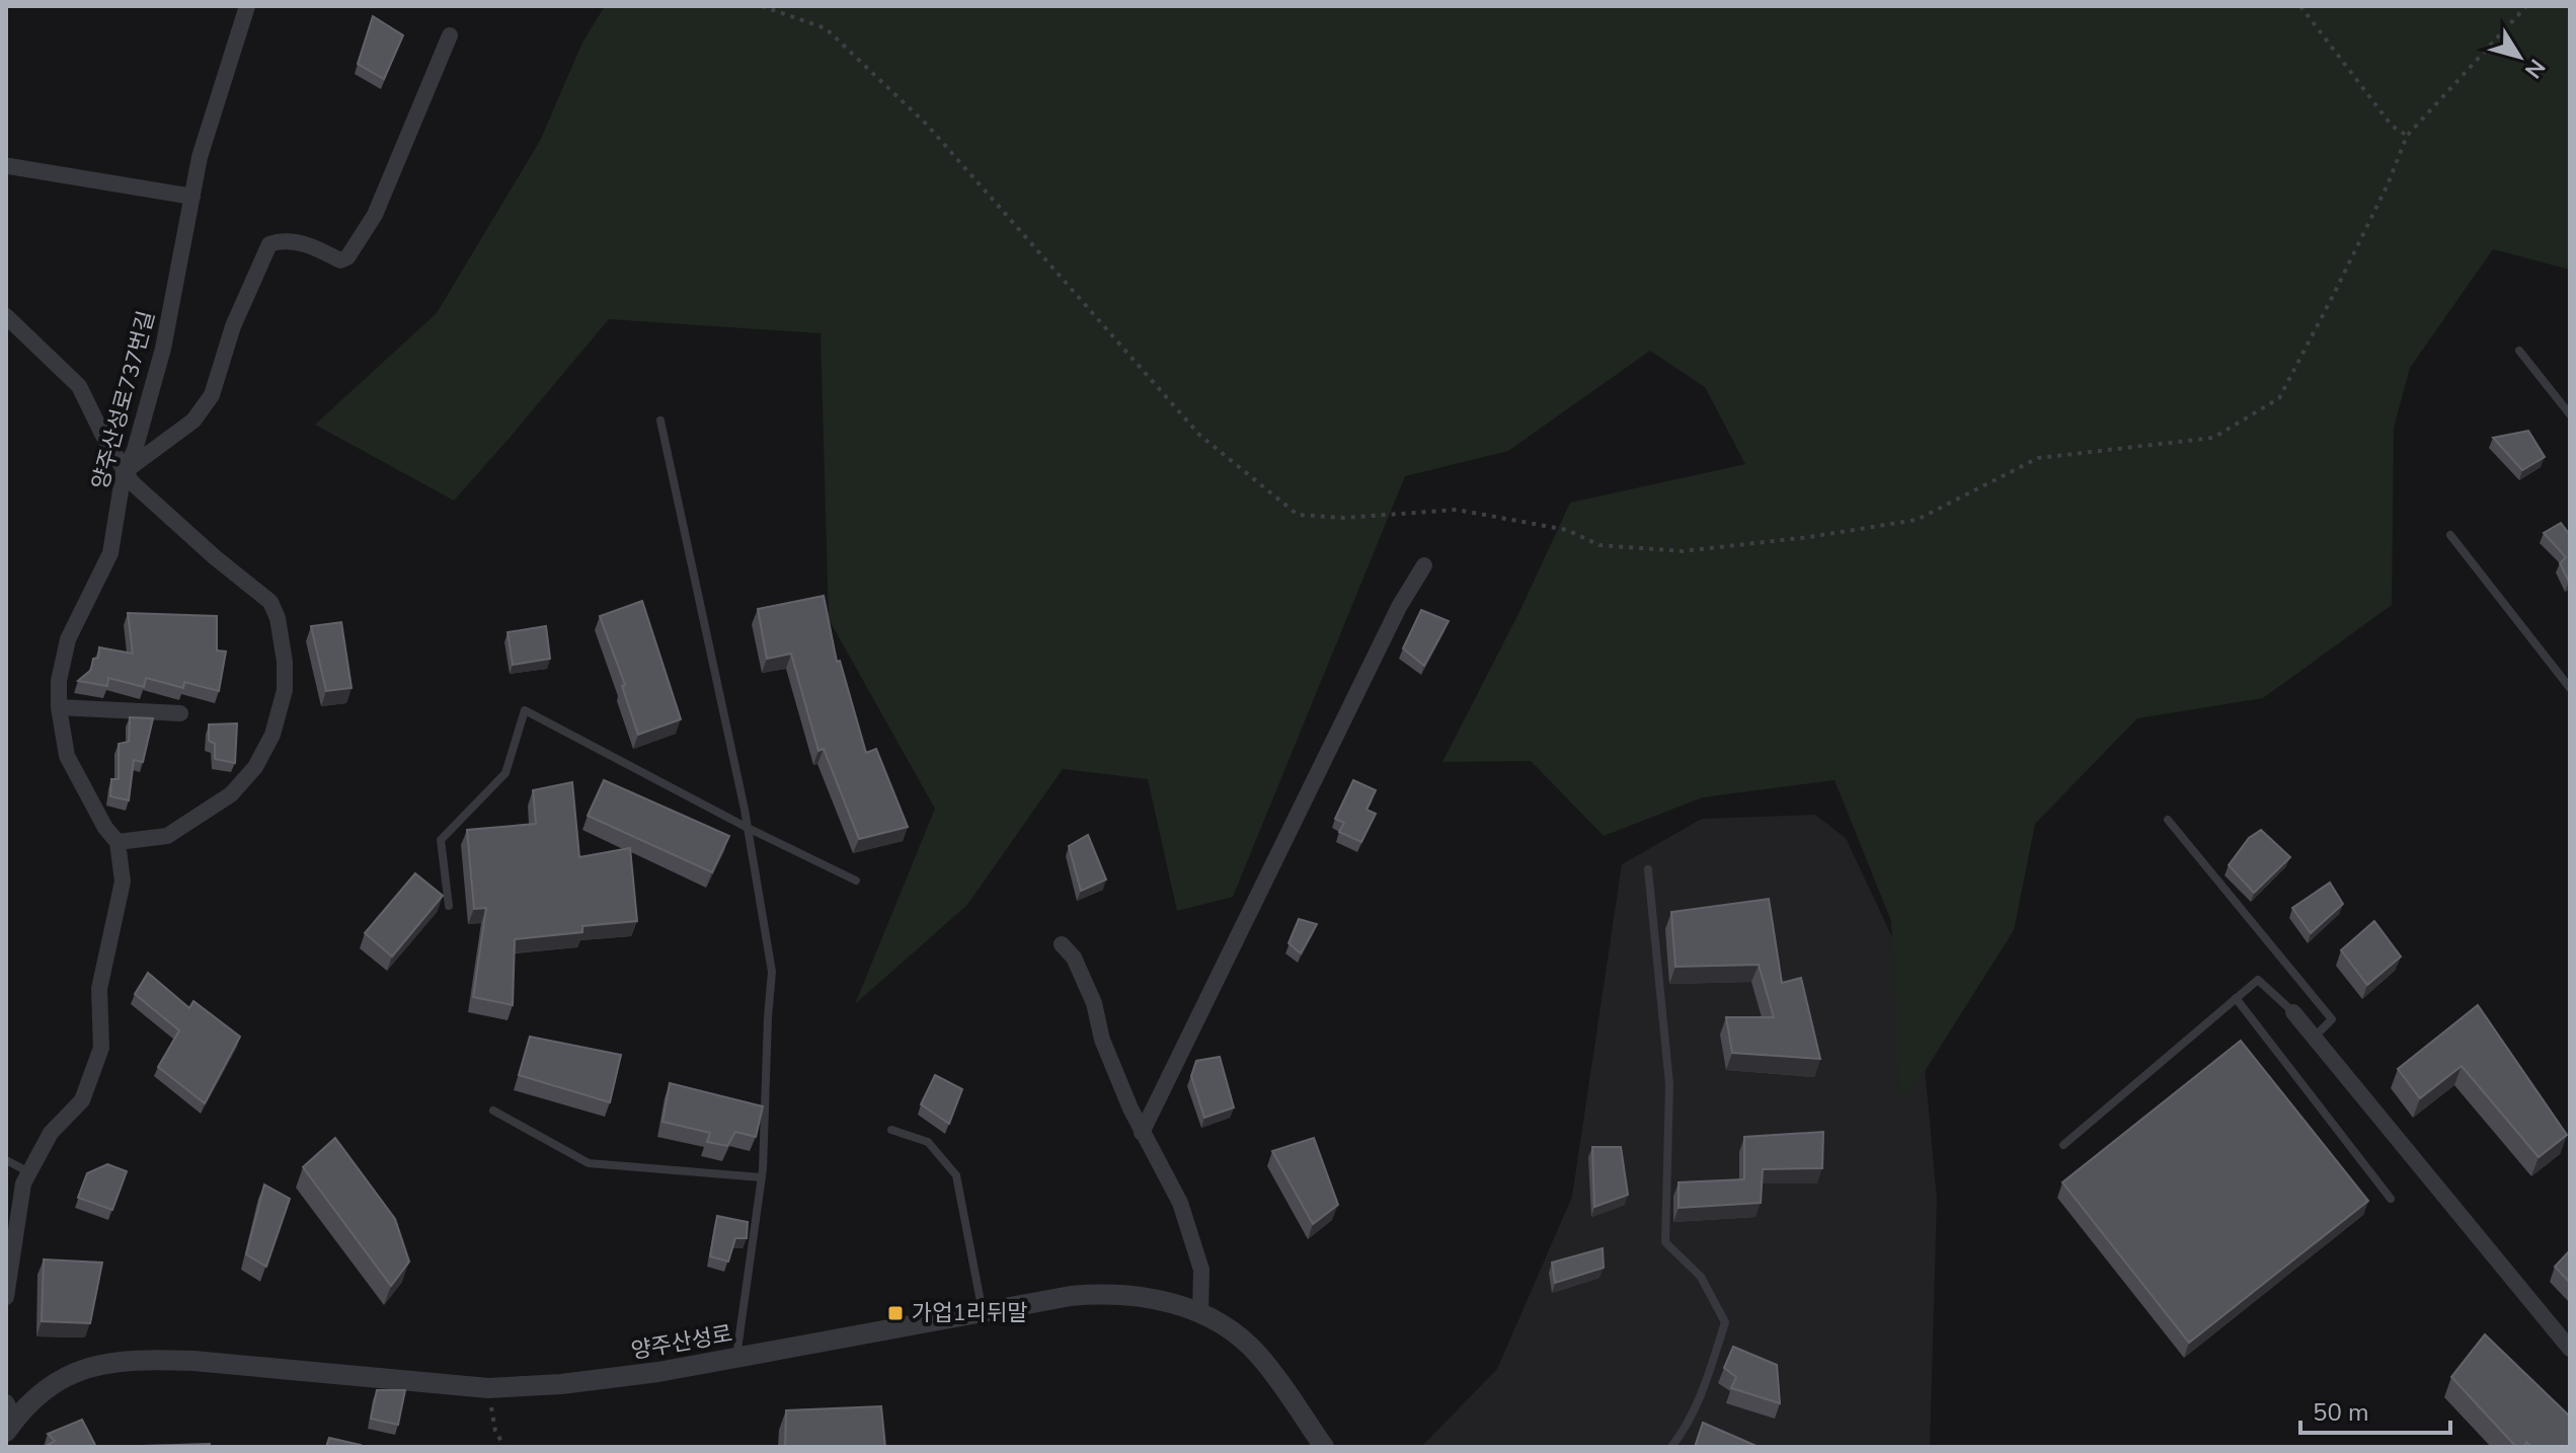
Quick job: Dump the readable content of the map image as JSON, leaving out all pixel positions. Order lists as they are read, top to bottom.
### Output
{
  "streets": {
    "street": ["양주산성로737번길", "양주산성로"]
  },
  "places": {
    "transit": ["가업1리뒤말"]
  },
  "scale_bar": "50 m",
  "north": "bottom right"
}
